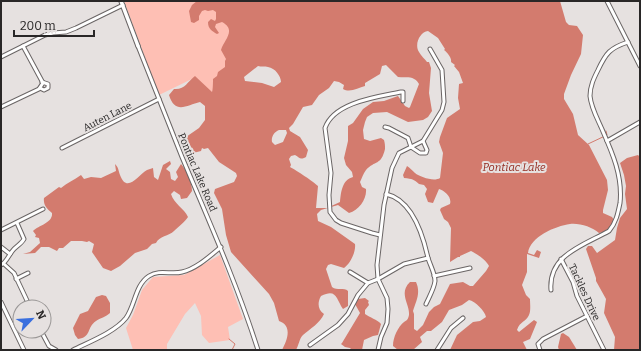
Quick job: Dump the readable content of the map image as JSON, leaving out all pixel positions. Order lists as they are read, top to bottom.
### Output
{
  "streets": {
    "street": ["Auten Lane", "Pontiac Lake Road", "Tackles Drive"]
  },
  "crossings": [
    ["Auten Lane", "Pontiac Lake Road"]
  ],
  "water": ["Pontiac Lake"],
  "scale_bar": "200 m",
  "north": "top right"
}
